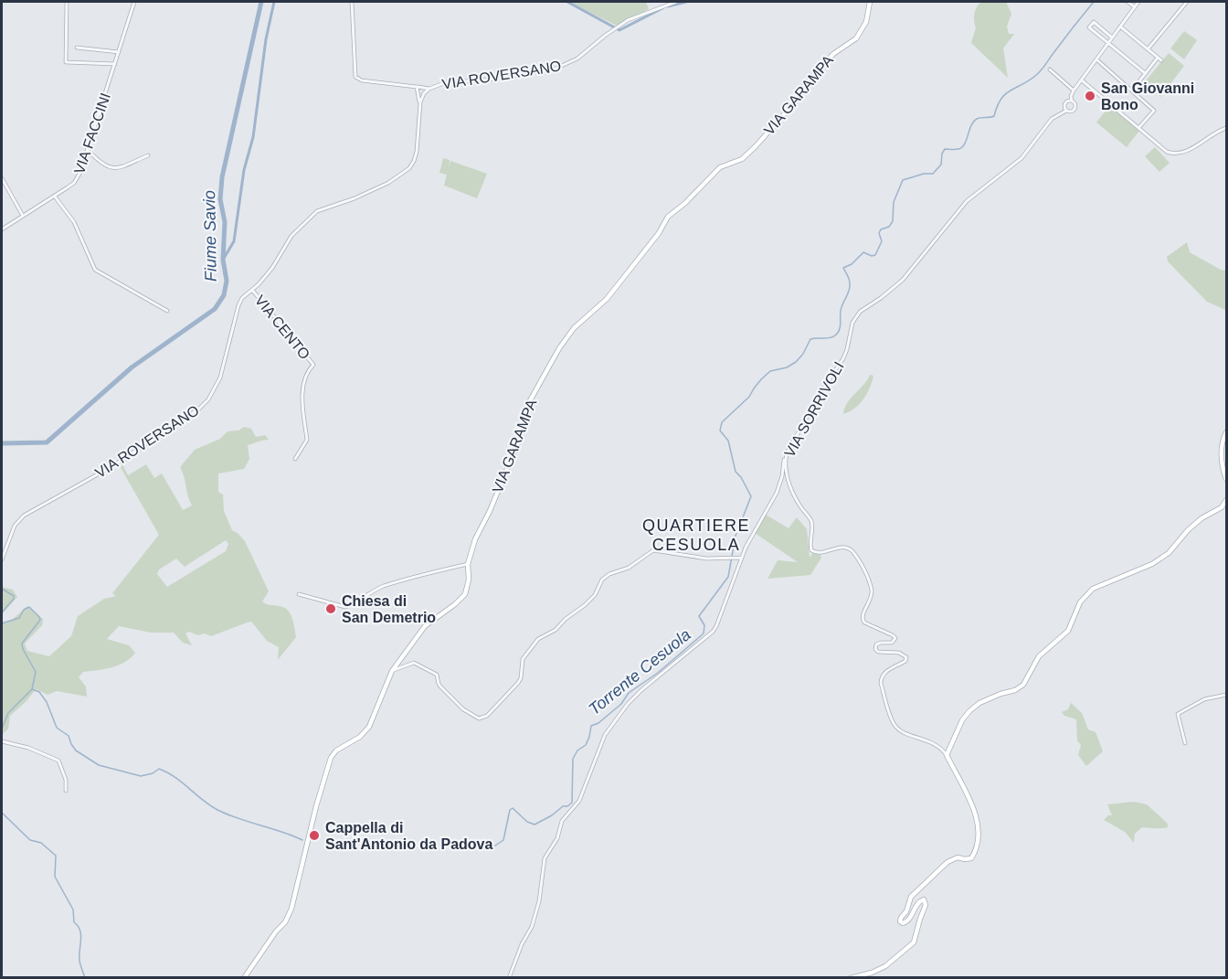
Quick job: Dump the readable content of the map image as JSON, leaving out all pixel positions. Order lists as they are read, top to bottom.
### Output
{
  "streets": {
    "street": [
      "VIA ROVERSANO",
      "VIA GARAMPA",
      "VIA FACCINI",
      "VIA CENTO",
      "VIA SORRIVOLI"
    ]
  },
  "crossings": [
    ["VIA ROVERSANO", "VIA CENTO"]
  ],
  "districts": ["QUARTIERE CESUOLA"],
  "water": ["Fiume Savio", "Torrente Cesuola"],
  "places": ["San Giovanni Bono", "Chiesa di San Demetrio", "Cappella di Sant'Antonio da Padova"]
}
